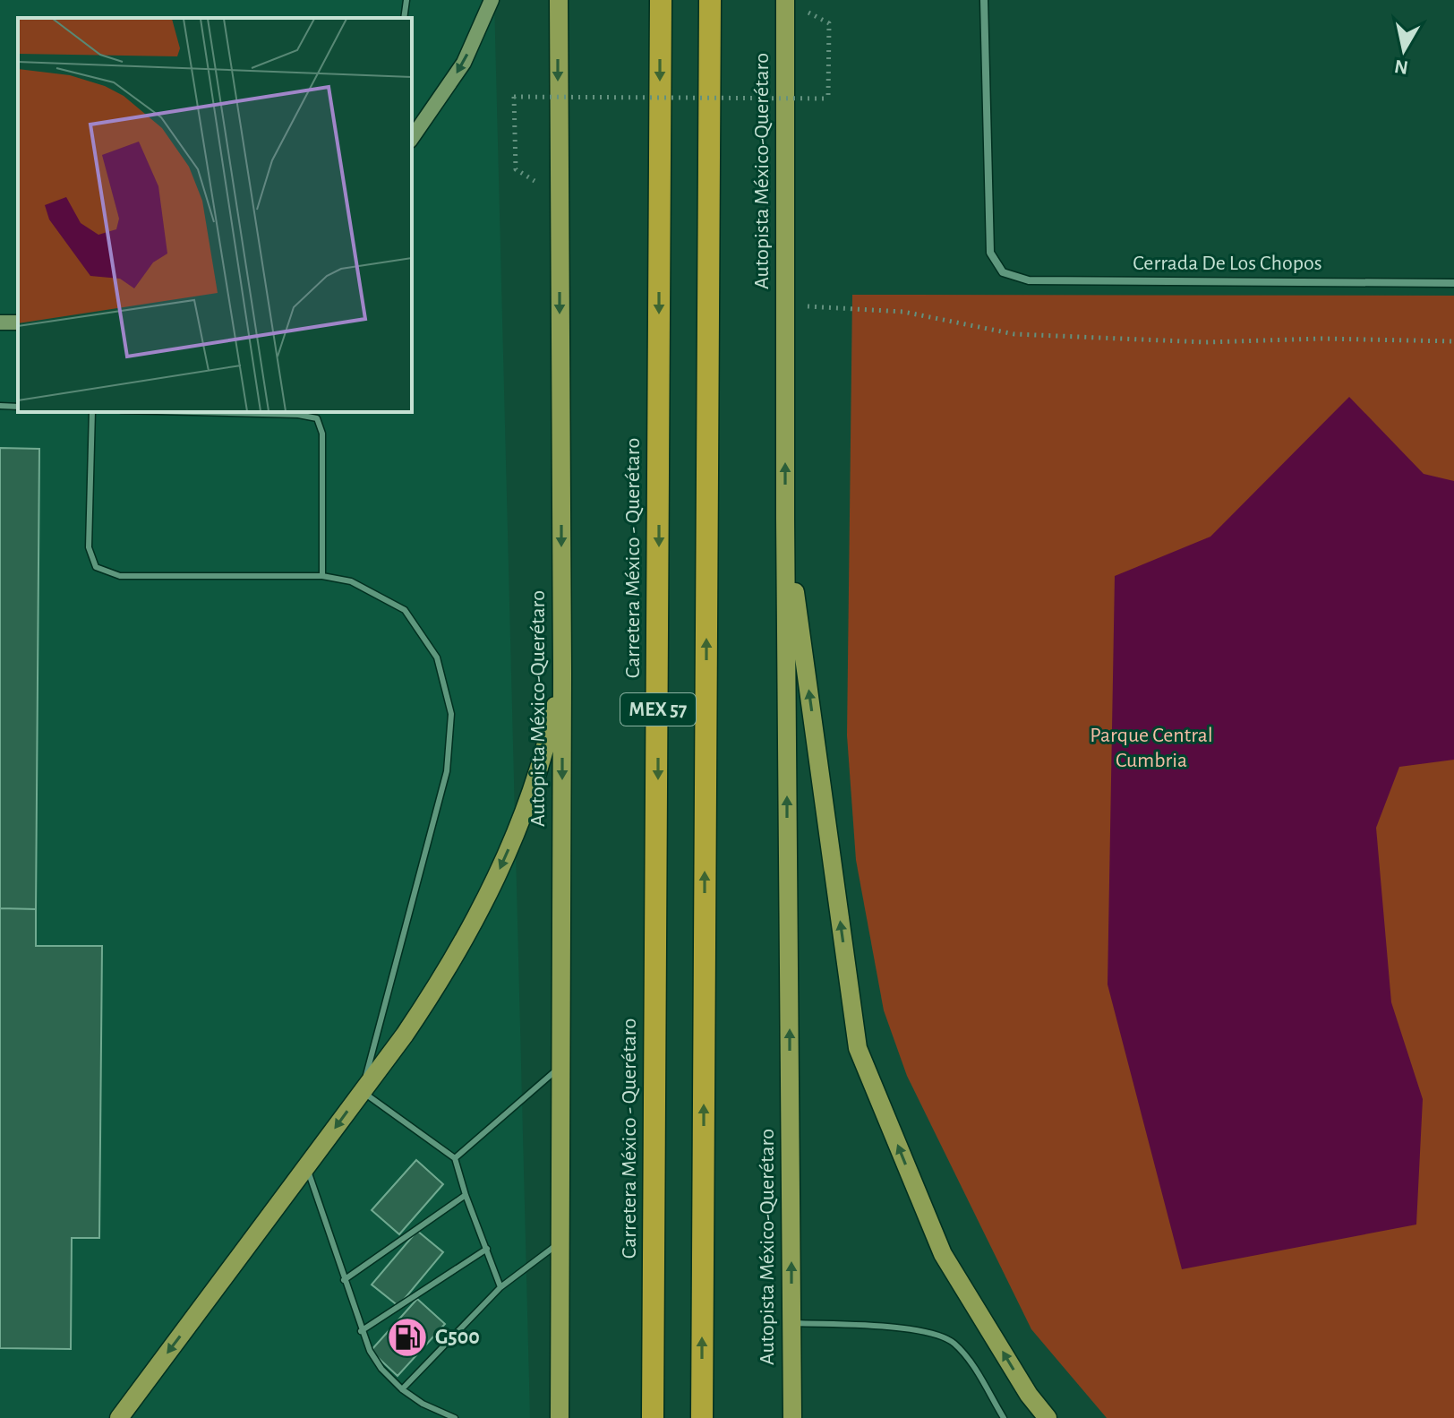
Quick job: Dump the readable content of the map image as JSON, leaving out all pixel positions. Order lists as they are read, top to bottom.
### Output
{
  "streets": {
    "highway": ["Carretera México - Querétaro", "MEX 57"],
    "main road": ["Autopista México-Querétaro"],
    "street": ["Cerrada De Los Chopos"]
  },
  "parks": ["Parque Central Cumbria"],
  "places": {
    "fuel station": ["G500"]
  },
  "north": "bottom"
}
